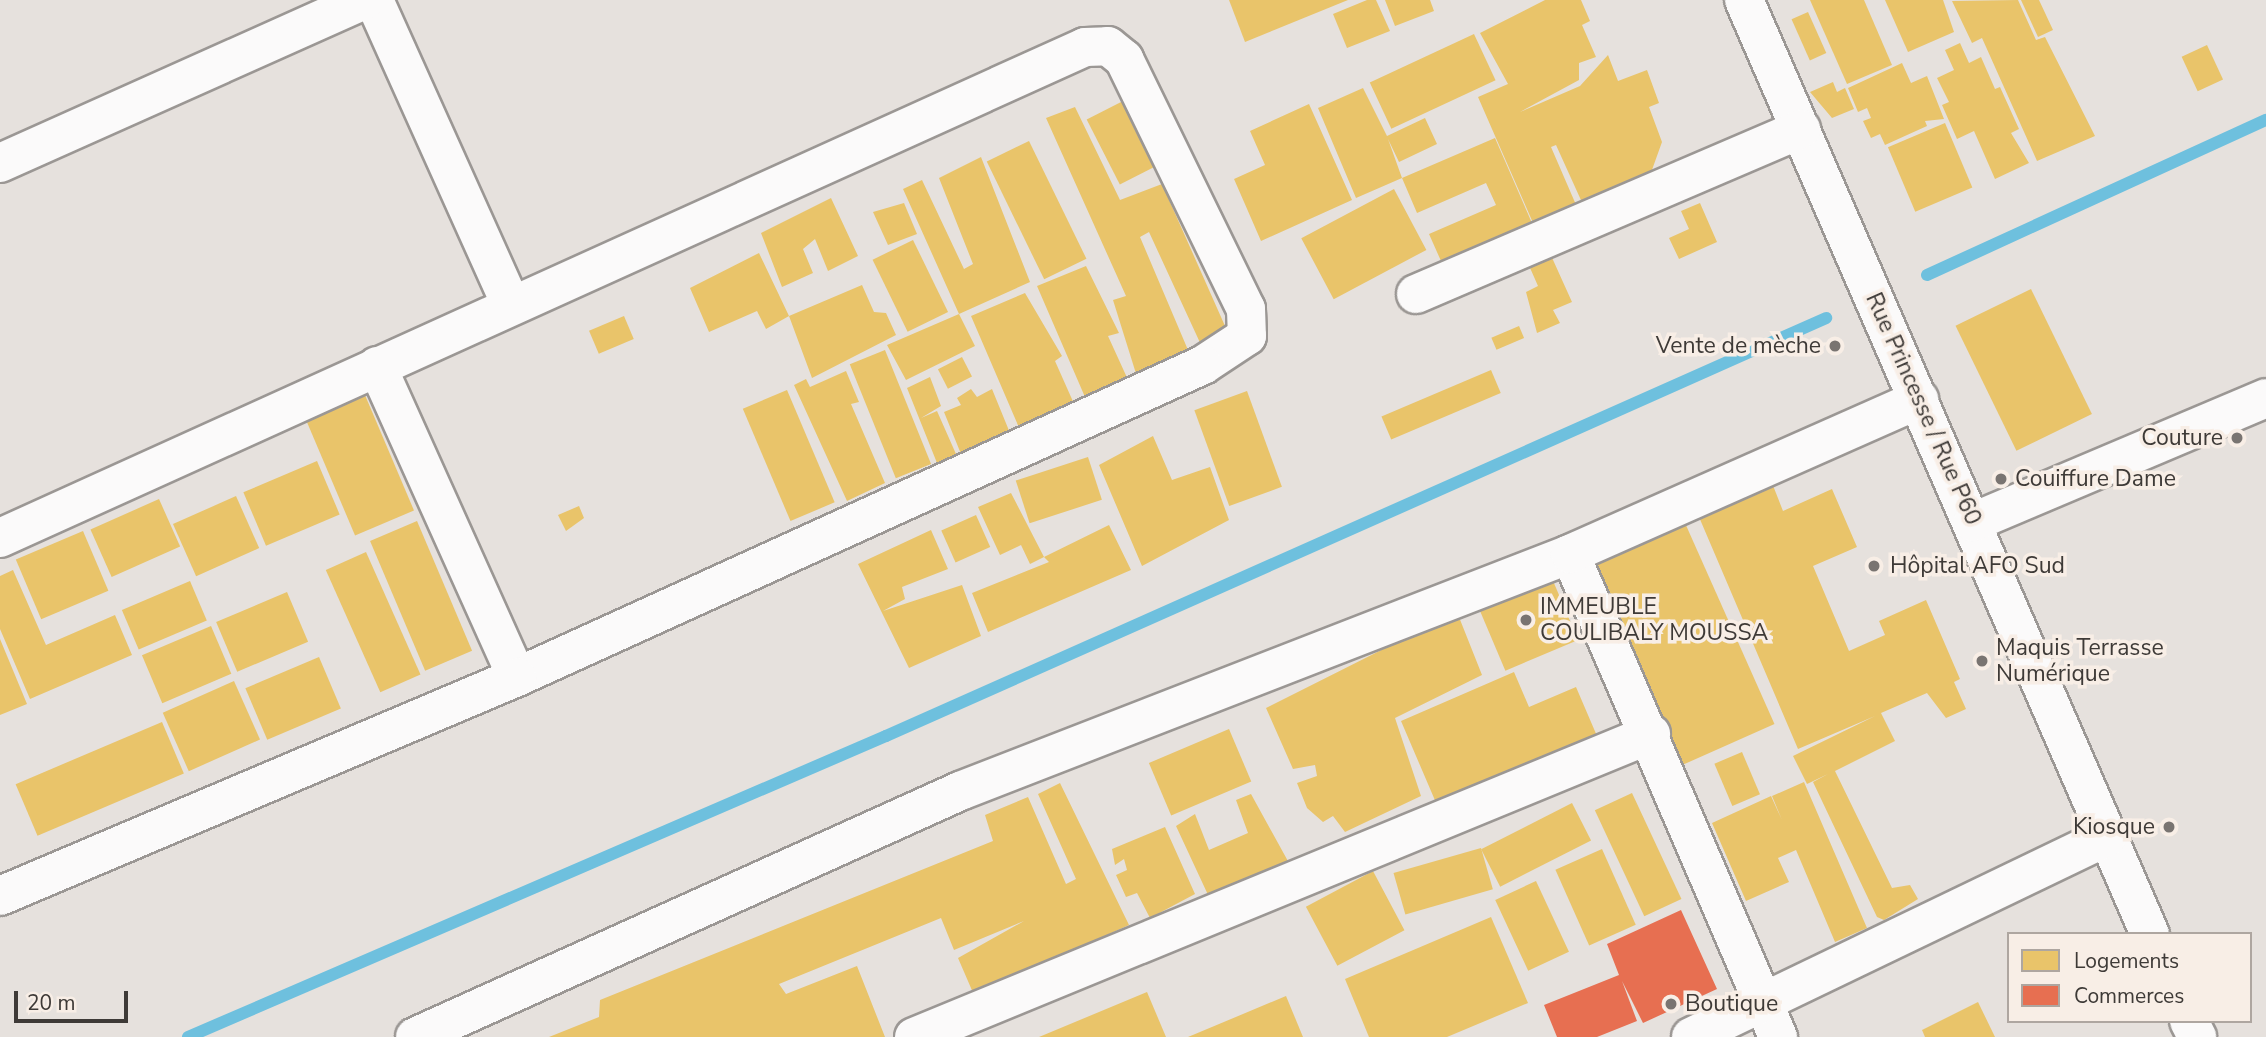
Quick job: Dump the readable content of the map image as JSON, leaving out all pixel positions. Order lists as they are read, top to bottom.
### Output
{
  "streets": {
    "street": ["Rue Princesse / Rue P60"]
  },
  "places": [
    "Vente de mèche",
    "Couture",
    "Couiffure Dame",
    "Hôpital AFO Sud",
    "IMMEUBLE COULIBALY MOUSSA",
    "Maquis Terrasse Numérique",
    "Kiosque",
    "Boutique"
  ],
  "legend": ["Logements", "Commerces"],
  "scale_bar": "20 m"
}
